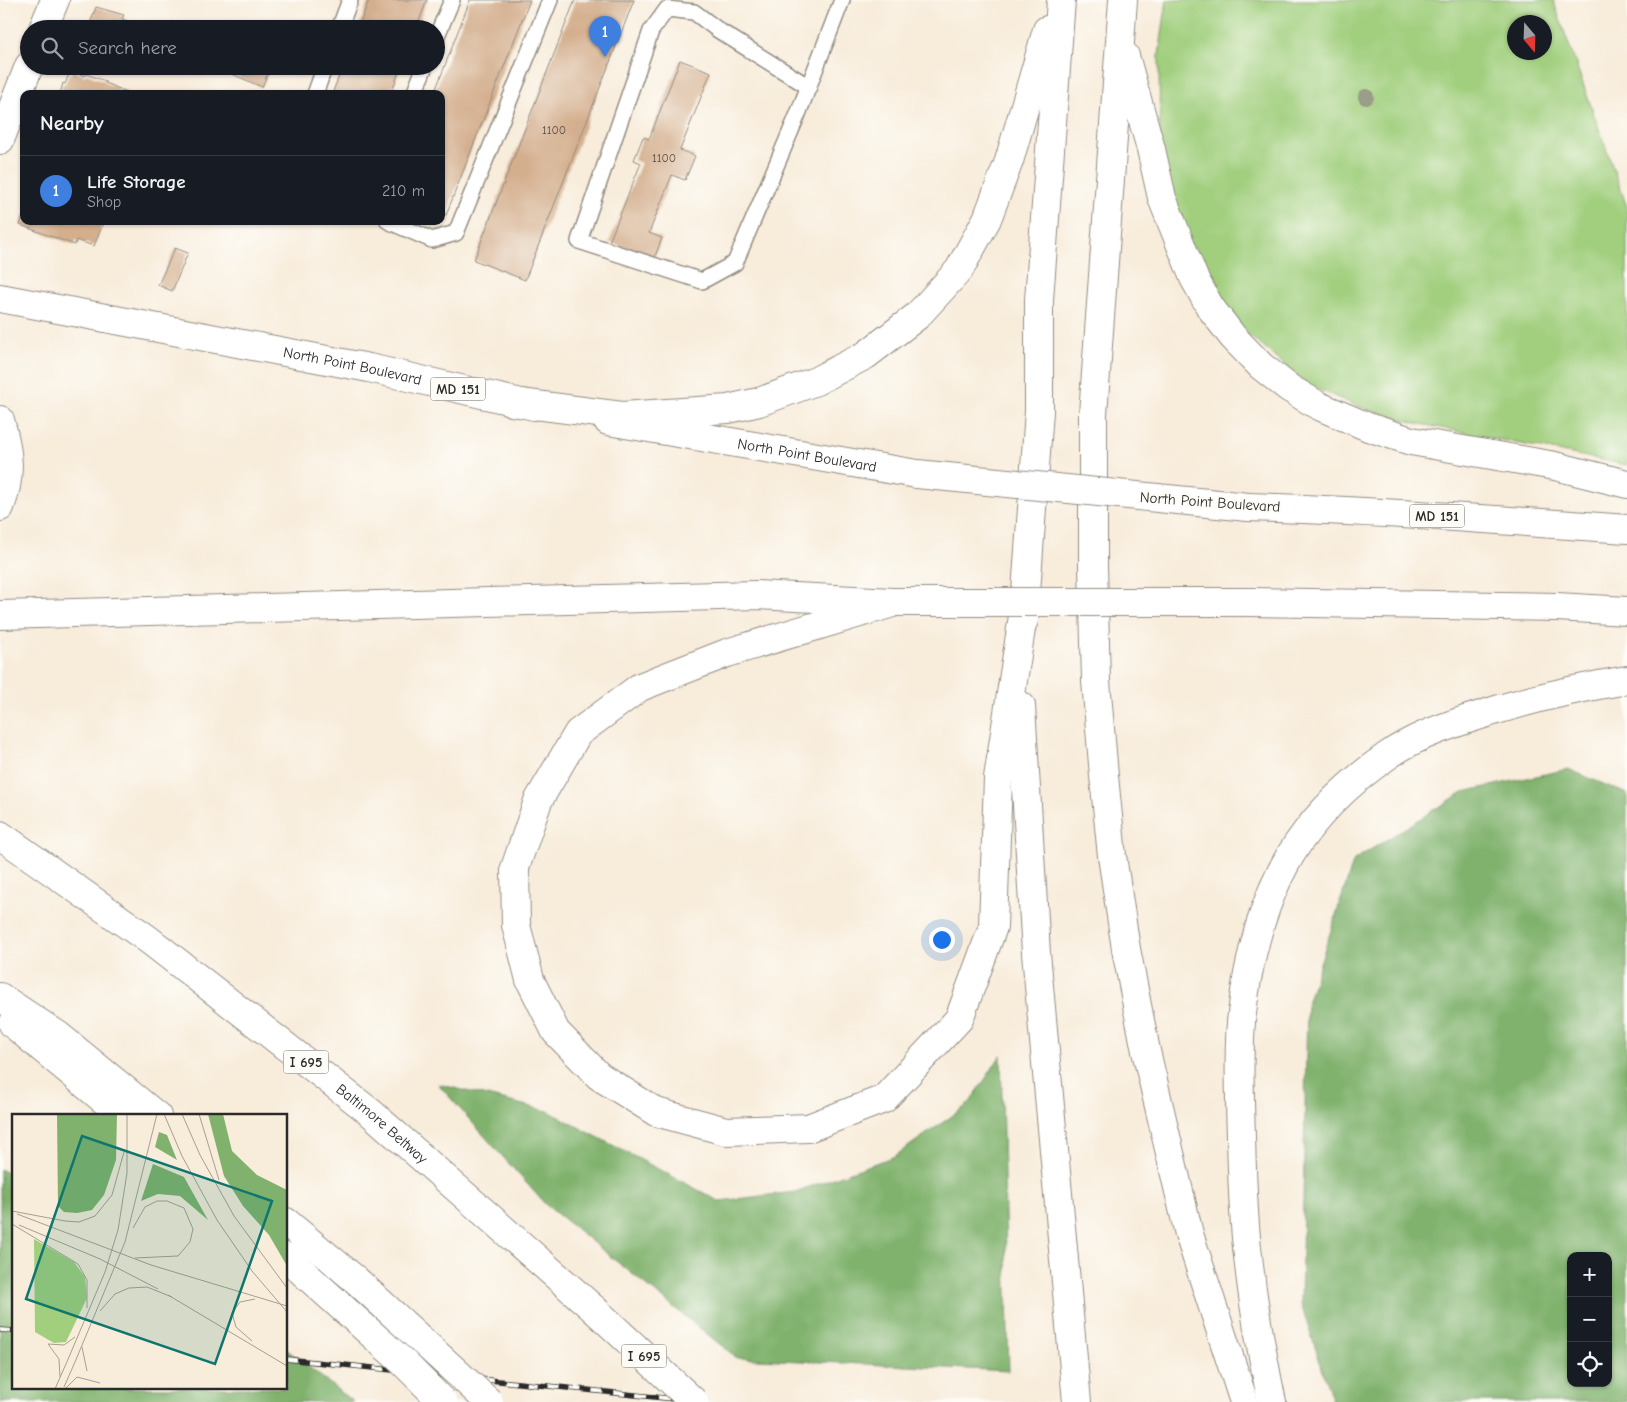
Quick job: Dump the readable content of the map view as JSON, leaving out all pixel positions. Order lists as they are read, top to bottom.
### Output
{
  "streets": {
    "main road": [
      "North Point Boulevard",
      "MD 151",
      "I 695",
      "Baltimore Beltway"
    ]
  },
  "house_numbers": ["1100", "1100"],
  "north": "bottom",
  "page": {
    "pins": "1",
    "search": "Search here",
    "heading": "Nearby",
    "list": [
      {
        "mark": "1",
        "name": "Life Storage",
        "note": "Shop",
        "value": "210 m"
      }
    ],
    "map_buttons": ["+", "−"]
  }
}
